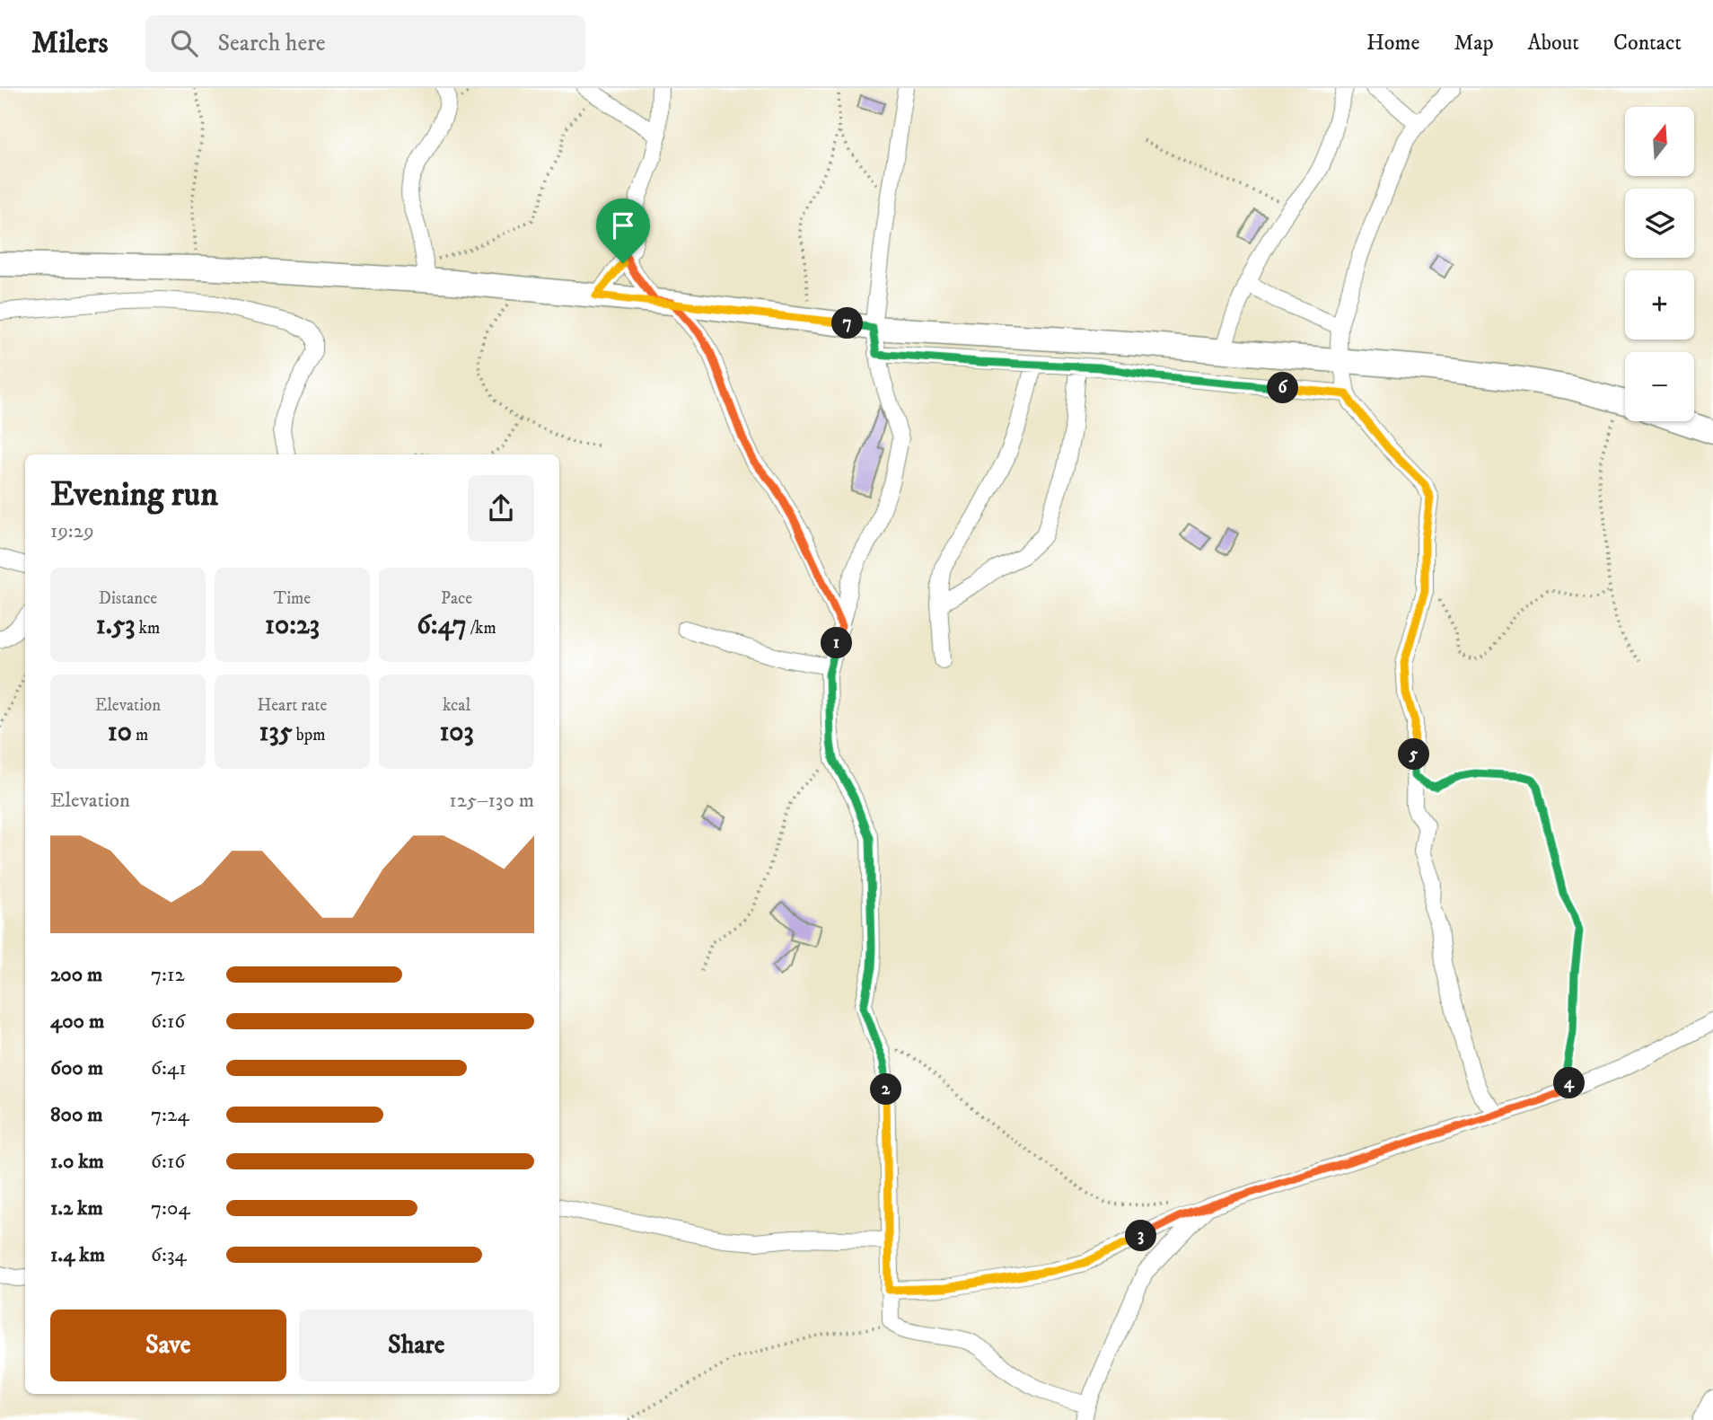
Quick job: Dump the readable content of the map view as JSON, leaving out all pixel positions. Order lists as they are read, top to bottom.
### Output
{
  "north": "top",
  "page": {
    "header": "Milers",
    "search": "Search here",
    "nav": [
      "Home",
      "Map",
      "About",
      "Contact"
    ],
    "map_buttons": ["+", "−"],
    "pins": [
      "7",
      "6",
      "1",
      "5",
      "4",
      "2",
      "3"
    ],
    "heading": ["Evening run", "19:29"],
    "stats": [
      ["Distance", "1.53 km"],
      ["Time", "10:23"],
      ["Pace", "6:47 /km"],
      ["Elevation", "10 m"],
      ["Heart rate", "135 bpm"],
      ["kcal", "103"]
    ],
    "chart": ["Elevation", "125–130 m"],
    "list": [
      {
        "name": "200 m",
        "note": "7:12"
      },
      {
        "name": "400 m",
        "note": "6:16"
      },
      {
        "name": "600 m",
        "note": "6:41"
      },
      {
        "name": "800 m",
        "note": "7:24"
      },
      {
        "name": "1.0 km",
        "note": "6:16"
      },
      {
        "name": "1.2 km",
        "note": "7:04"
      },
      {
        "name": "1.4 km",
        "note": "6:34"
      }
    ],
    "buttons": ["Save", "Share"]
  }
}
